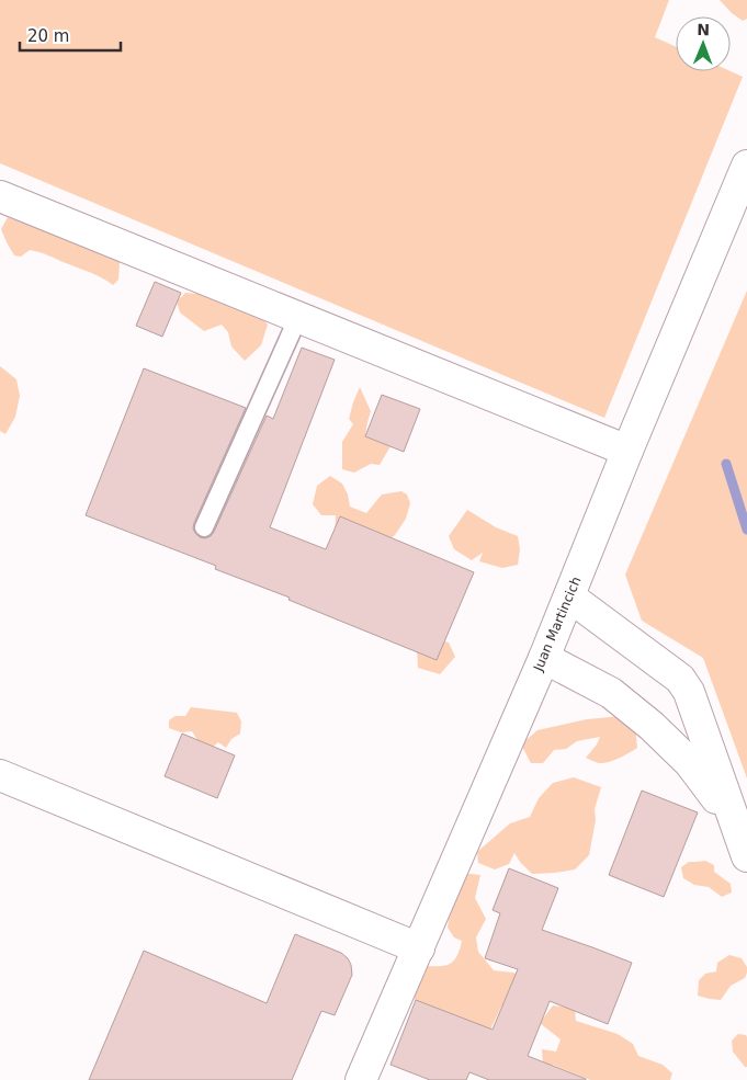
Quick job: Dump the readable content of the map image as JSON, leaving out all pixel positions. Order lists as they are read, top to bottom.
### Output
{
  "streets": {
    "street": ["Juan Martincich"]
  },
  "scale_bar": "20 m",
  "north": "top"
}
